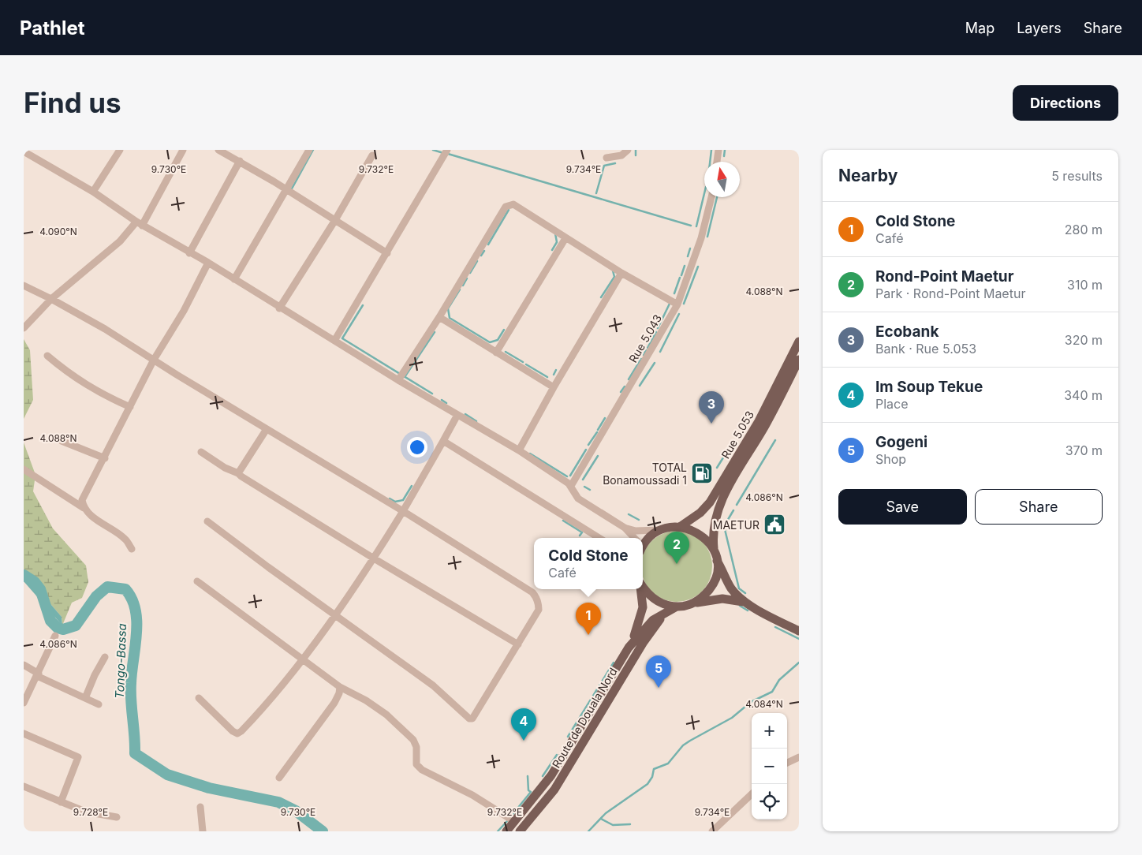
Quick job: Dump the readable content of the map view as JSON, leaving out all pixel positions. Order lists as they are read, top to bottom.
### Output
{
  "streets": {
    "main road": ["Rue 5.053", "Route de Douala Nord"],
    "street": ["Rue 5.043"]
  },
  "water": ["Tongo-Bassa"],
  "places": {
    "fuel station": ["TOTAL Bonamoussadi 1"],
    "public building": ["MAETUR"]
  },
  "north": "top",
  "page": {
    "header": "Pathlet",
    "nav": ["Map", "Layers", "Share"],
    "buttons": [
      "Directions",
      ["Save", "Share"]
    ],
    "title": "Find us",
    "heading": ["Nearby", "5 results"],
    "list": [
      {
        "mark": "1",
        "name": "Cold Stone",
        "note": "Café",
        "value": "280 m"
      },
      {
        "mark": "2",
        "name": "Rond-Point Maetur",
        "note": "Park · Rond-Point Maetur",
        "value": "310 m"
      },
      {
        "mark": "3",
        "name": "Ecobank",
        "note": "Bank · Rue 5.053",
        "value": "320 m"
      },
      {
        "mark": "4",
        "name": "Im Soup Tekue",
        "note": "Place",
        "value": "340 m"
      },
      {
        "mark": "5",
        "name": "Gogeni",
        "note": "Shop",
        "value": "370 m"
      }
    ],
    "pins": [
      "3",
      "2",
      "1",
      "5",
      "4"
    ],
    "popup": ["Cold Stone", "Café"],
    "map_buttons": ["+", "−"]
  },
  "coordinates": [
    "9.730°E",
    "9.732°E",
    "9.734°E",
    "4.090°N",
    "4.088°N",
    "4.086°N",
    "4.084°N",
    "9.728°E"
  ]
}
